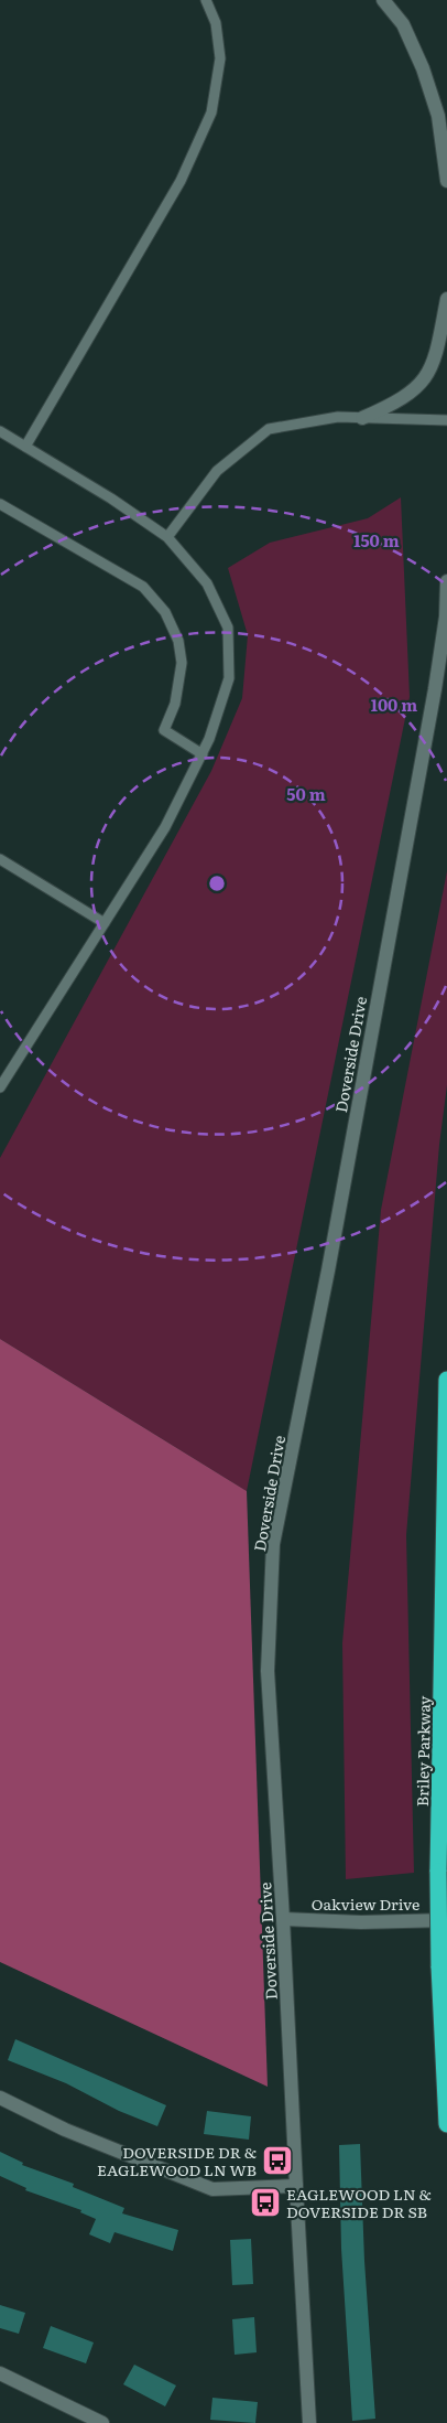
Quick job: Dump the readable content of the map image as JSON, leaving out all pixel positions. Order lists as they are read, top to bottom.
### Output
{
  "streets": {
    "highway": ["Briley Parkway"],
    "street": ["Doverside Drive", "Oakview Drive"]
  },
  "crossings": [
    ["Doverside Drive", "Oakview Drive"]
  ],
  "places": {
    "bus stop": ["DOVERSIDE DR & EAGLEWOOD LN WB", "EAGLEWOOD LN & DOVERSIDE DR SB"]
  },
  "rings": ["150 m", "100 m", "50 m"]
}
